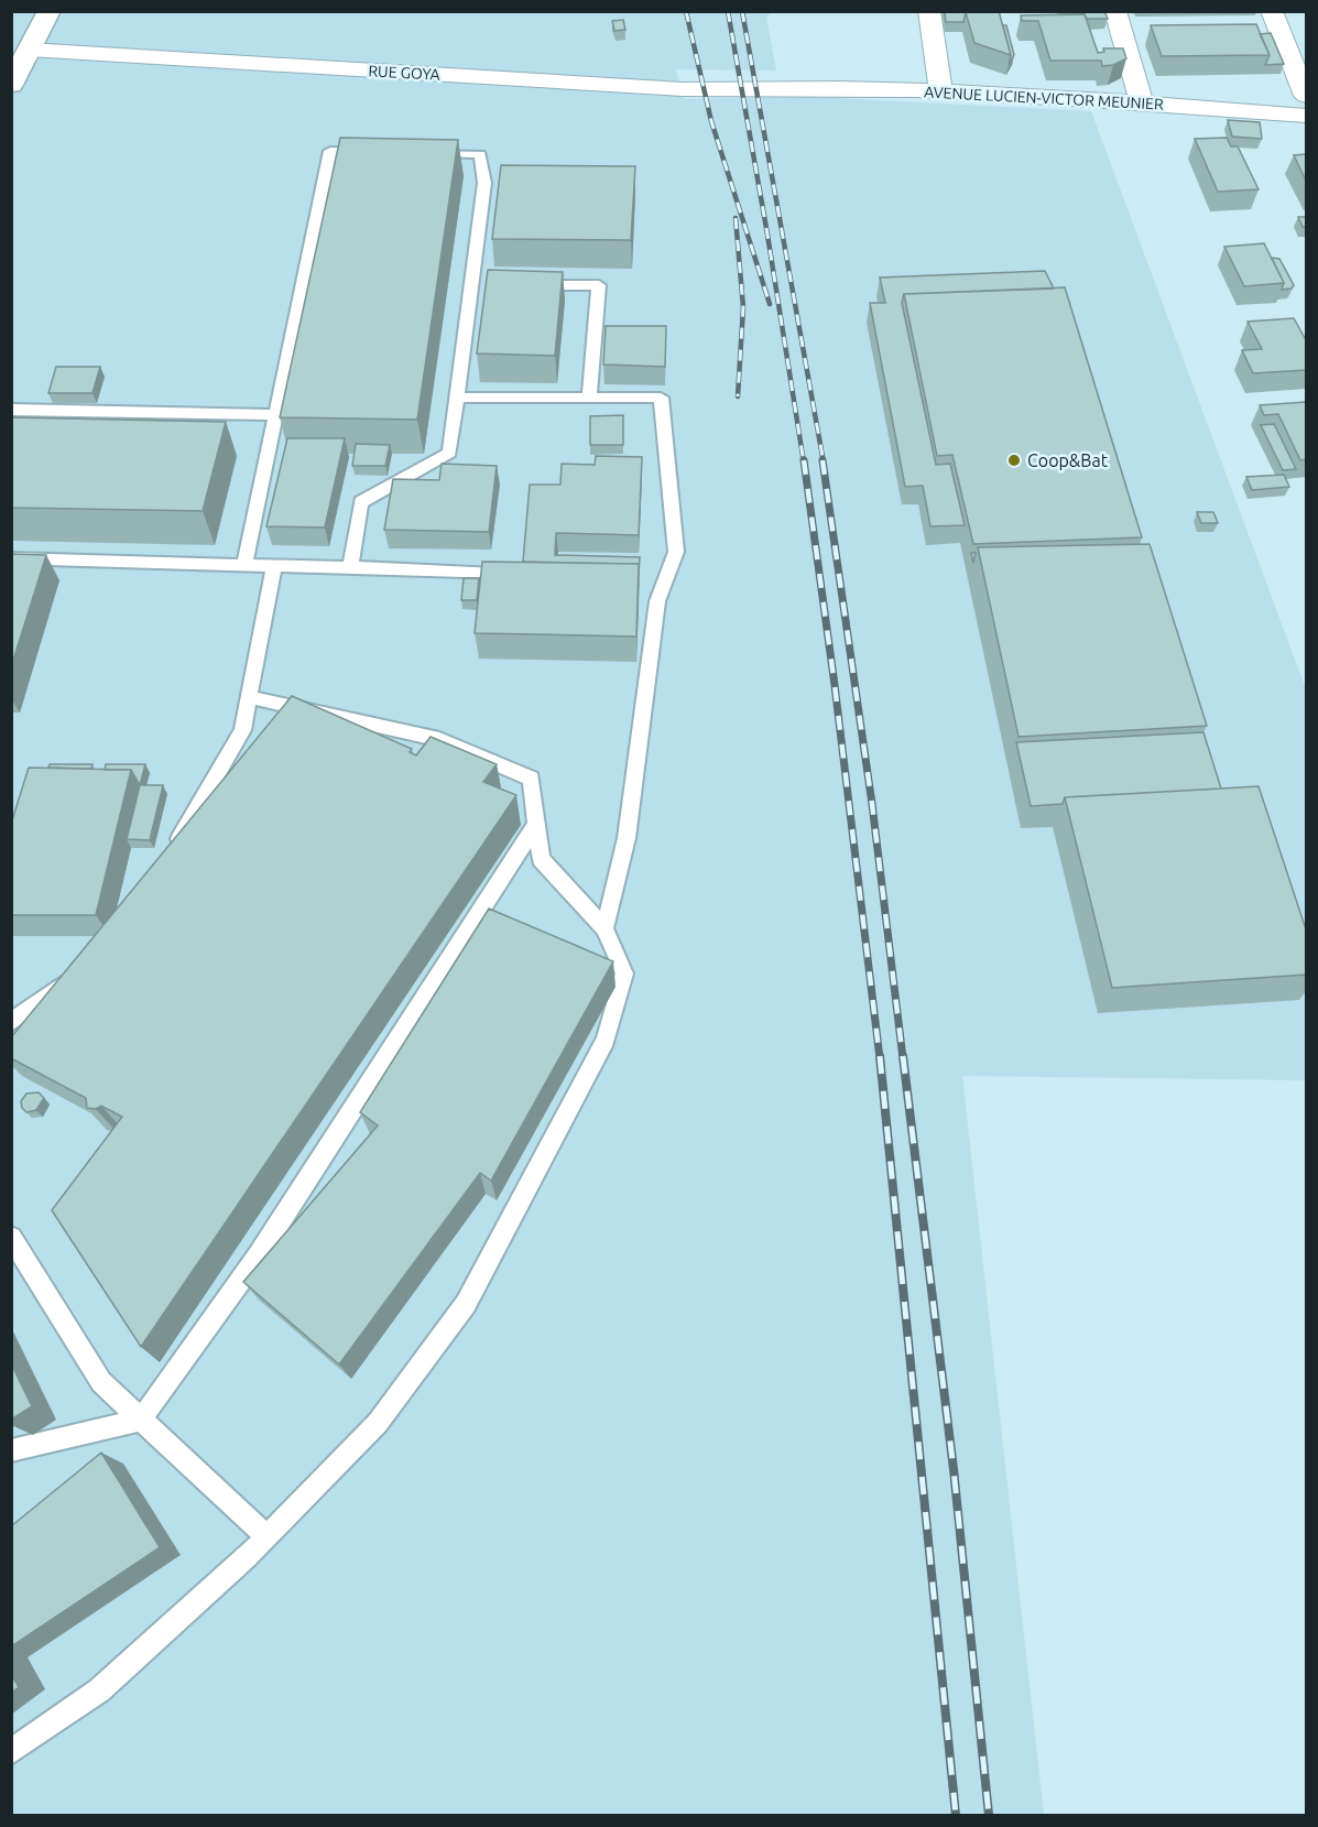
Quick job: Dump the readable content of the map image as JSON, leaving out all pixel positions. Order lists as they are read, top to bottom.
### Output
{
  "streets": {
    "street": ["RUE GOYA", "AVENUE LUCIEN-VICTOR MEUNIER"]
  },
  "crossings": [
    ["RUE GOYA", "AVENUE LUCIEN-VICTOR MEUNIER"]
  ],
  "places": ["Coop&Bat"]
}
